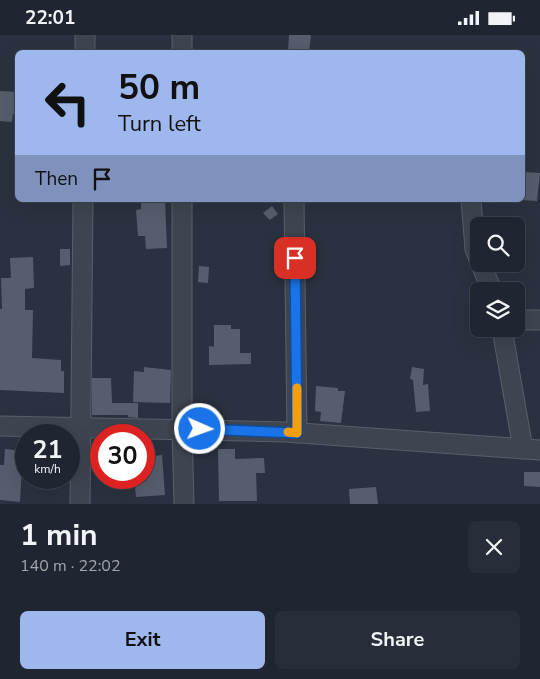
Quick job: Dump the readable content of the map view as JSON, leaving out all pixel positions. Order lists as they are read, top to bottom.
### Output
{
  "page": {
    "status": "22:01",
    "turn": ["50 m", "Turn left"],
    "then": "Then",
    "speed": "21 km/h",
    "limit": "30",
    "heading": ["1 min", "140 m · 22:02"],
    "buttons": ["Exit", "Share"]
  }
}
